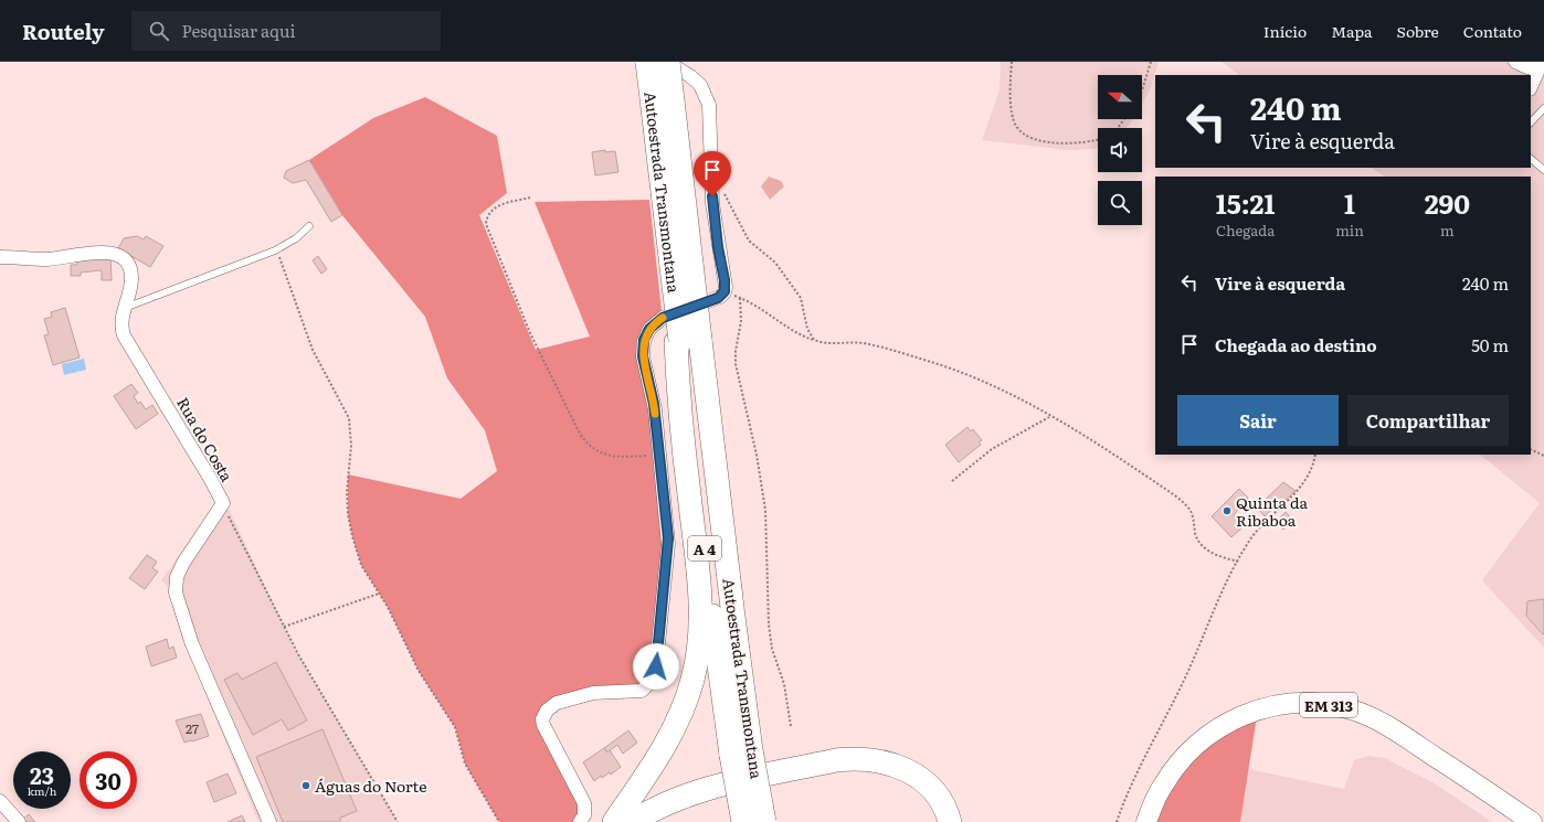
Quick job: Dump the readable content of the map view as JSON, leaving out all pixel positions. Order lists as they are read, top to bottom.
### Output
{
  "streets": {
    "highway": ["Autoestrada Transmontana", "A 4"],
    "main road": ["EM 313"],
    "street": ["Rua do Costa"]
  },
  "places": ["Quinta da Ribaboa", "Águas do Norte"],
  "house_numbers": ["27"],
  "north": "left",
  "page": {
    "header": "Routely",
    "search": "Pesquisar aqui",
    "nav": [
      "Início",
      "Mapa",
      "Sobre",
      "Contato"
    ],
    "turn": ["240 m", "Vire à esquerda"],
    "eta": [
      "15:21",
      "Chegada",
      "1",
      "min",
      "290",
      "m"
    ],
    "list": [
      {
        "name": "Vire à esquerda",
        "value": "240 m"
      },
      {
        "name": "Chegada ao destino",
        "value": "50 m"
      }
    ],
    "buttons": ["Sair", "Compartilhar"],
    "speed": "23 km/h",
    "limit": "30"
  }
}
